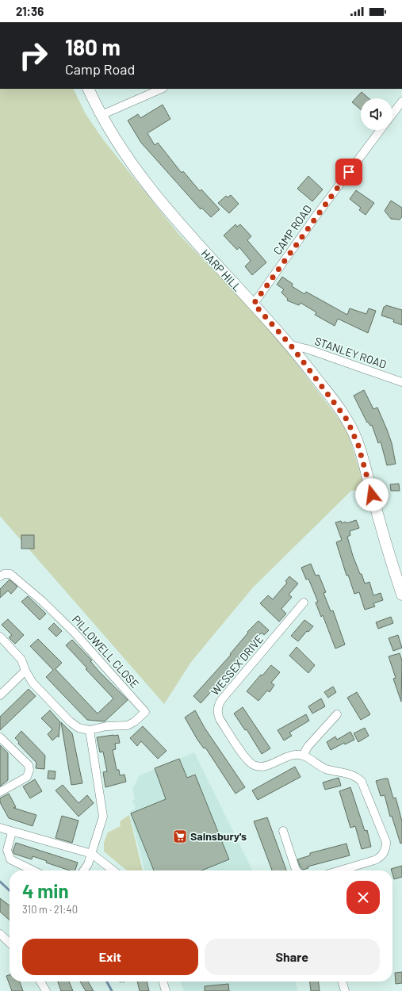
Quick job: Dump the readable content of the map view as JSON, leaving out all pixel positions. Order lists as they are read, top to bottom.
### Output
{
  "streets": {
    "street": [
      "CAMP ROAD",
      "HARP HILL",
      "STANLEY ROAD",
      "PILLOWELL CLOSE",
      "WESSEX DRIVE"
    ]
  },
  "crossings": [
    ["CAMP ROAD", "HARP HILL"],
    ["HARP HILL", "STANLEY ROAD"]
  ],
  "places": {
    "supermarket": ["Sainsbury's"]
  },
  "page": {
    "status": "21:36",
    "turn": ["180 m", "Camp Road"],
    "heading": ["4 min", "310 m · 21:40"],
    "buttons": ["Exit", "Share"]
  }
}
